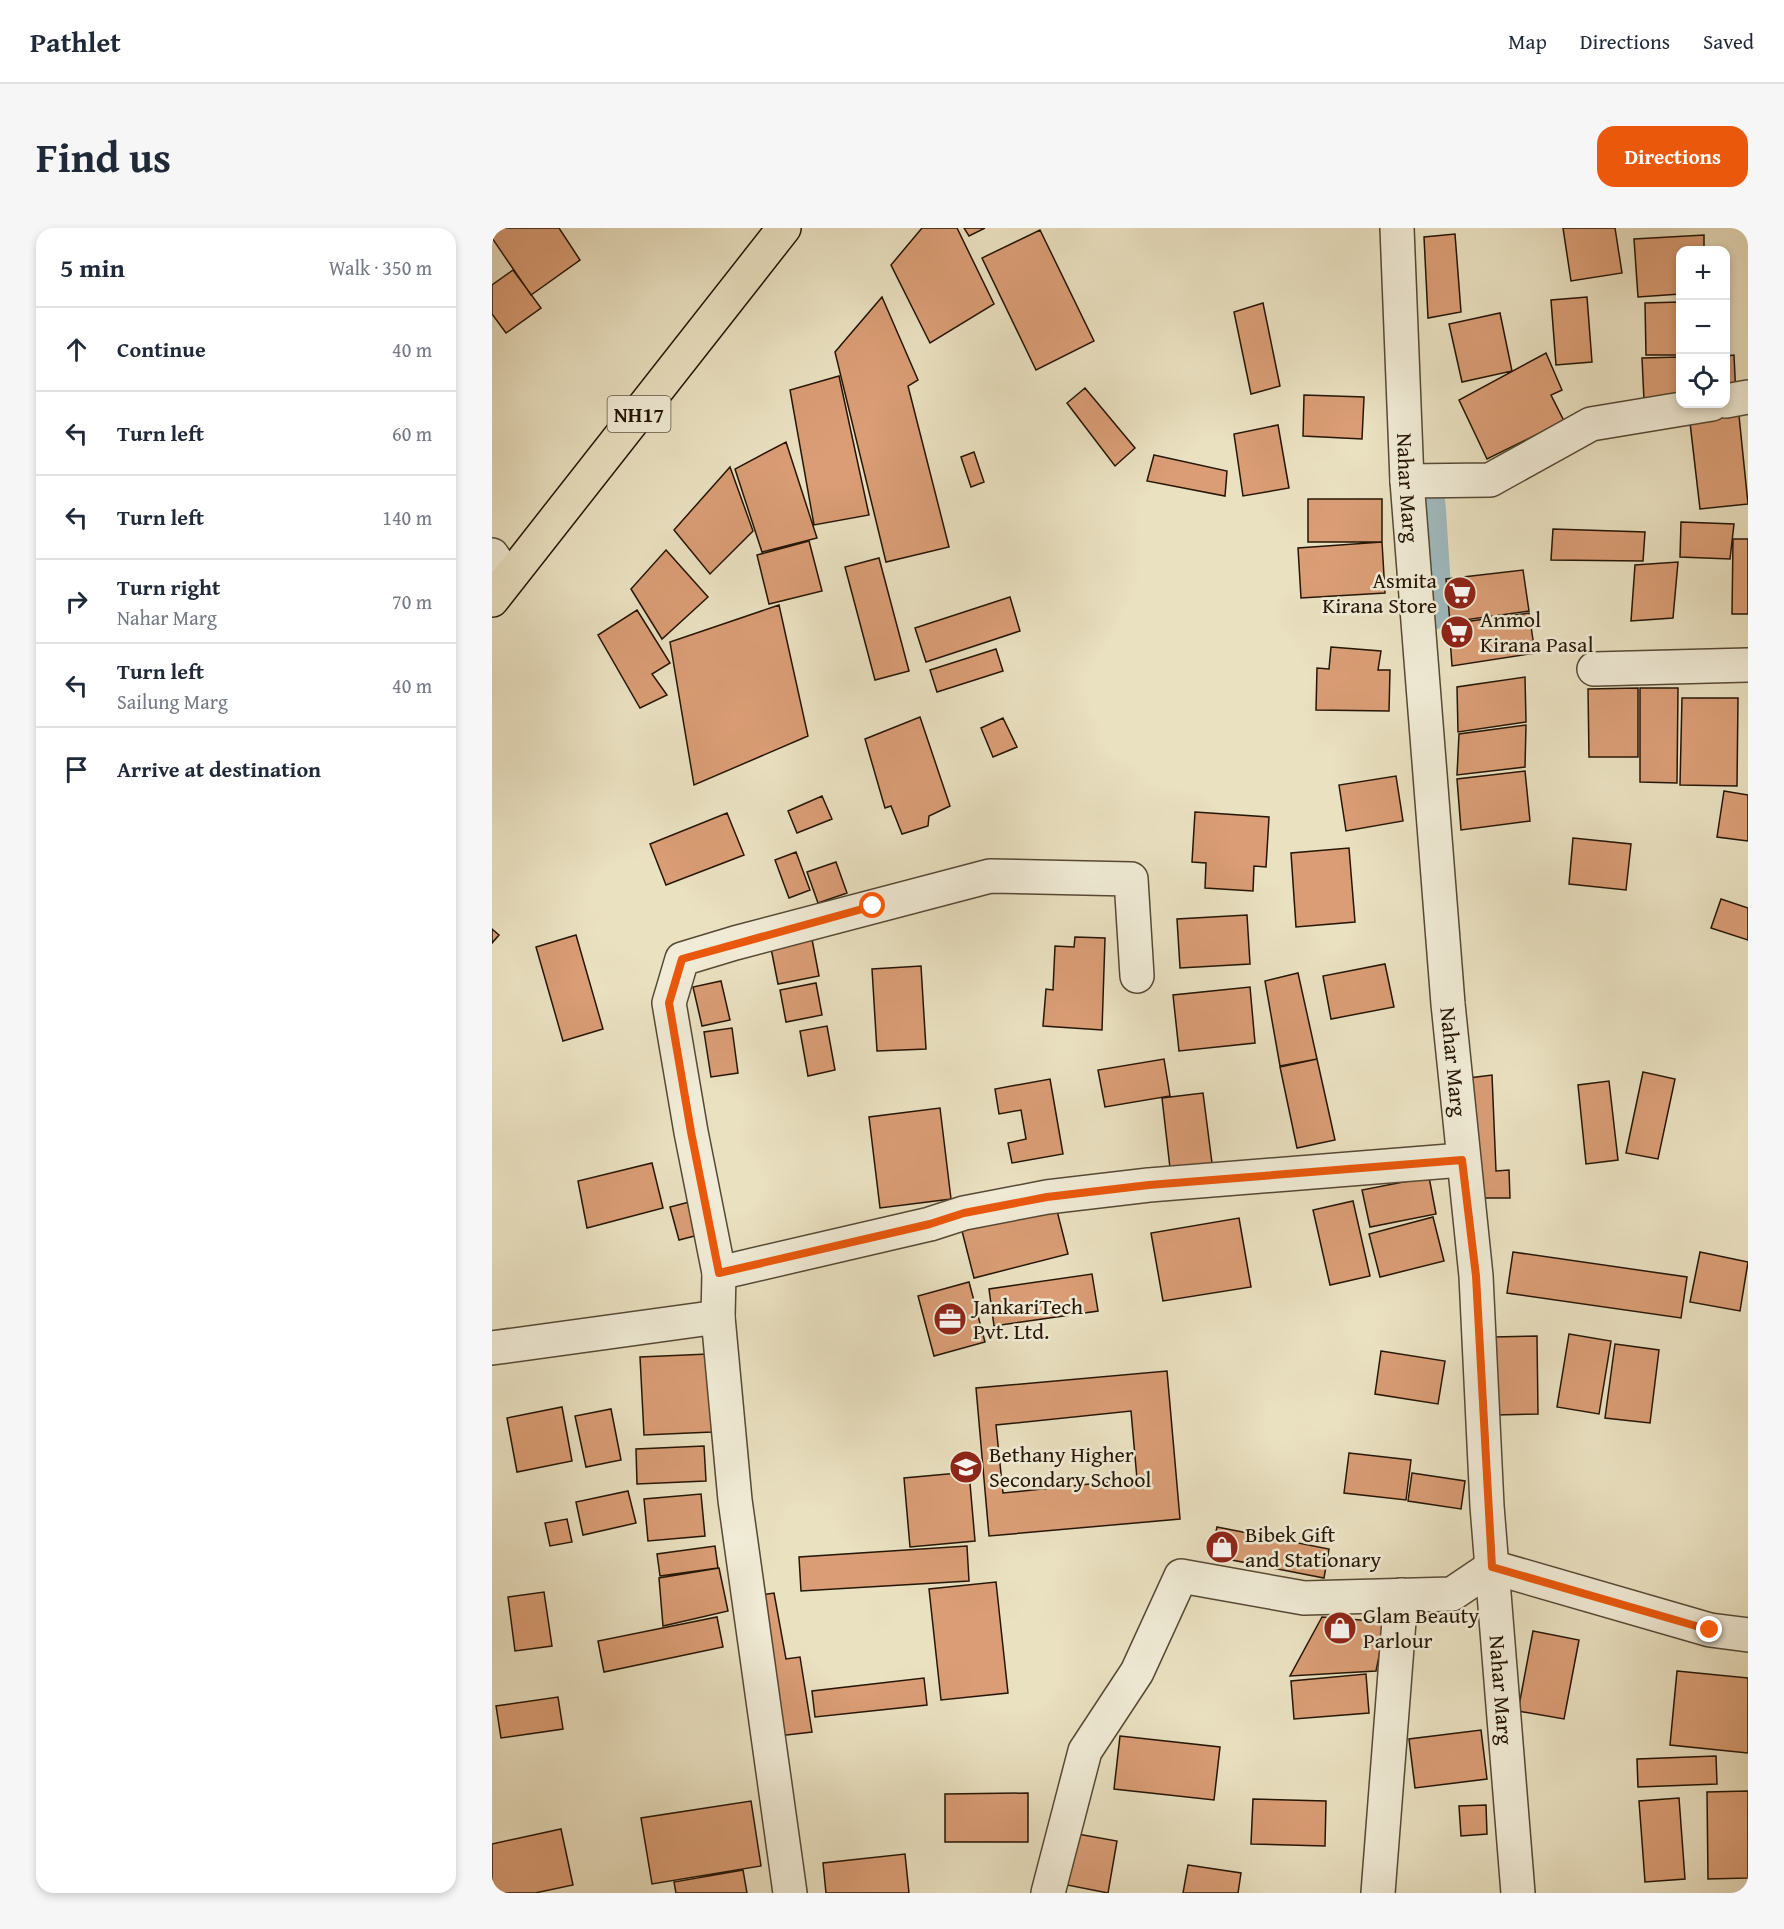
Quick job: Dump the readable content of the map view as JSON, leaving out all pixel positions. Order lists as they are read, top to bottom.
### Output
{
  "streets": {
    "highway": ["NH17"],
    "street": ["Nahar Marg"]
  },
  "places": {
    "supermarket": ["Asmita Kirana Store", "Anmol Kirana Pasal"],
    "office": ["JankariTech Pvt. Ltd."],
    "school or university": ["Bethany Higher Secondary School"],
    "shop": ["Bibek Gift and Stationary", "Glam Beauty Parlour"]
  },
  "page": {
    "header": "Pathlet",
    "nav": ["Map", "Directions", "Saved"],
    "title": "Find us",
    "buttons": "Directions",
    "heading": ["5 min", "Walk · 350 m"],
    "map_buttons": ["+", "−"],
    "list": [
      ["Continue", "40 m"],
      ["Turn left", "60 m"],
      ["Turn left", "140 m"],
      ["Turn right", "Nahar Marg", "70 m"],
      ["Turn left", "Sailung Marg", "40 m"],
      "Arrive at destination"
    ]
  }
}
